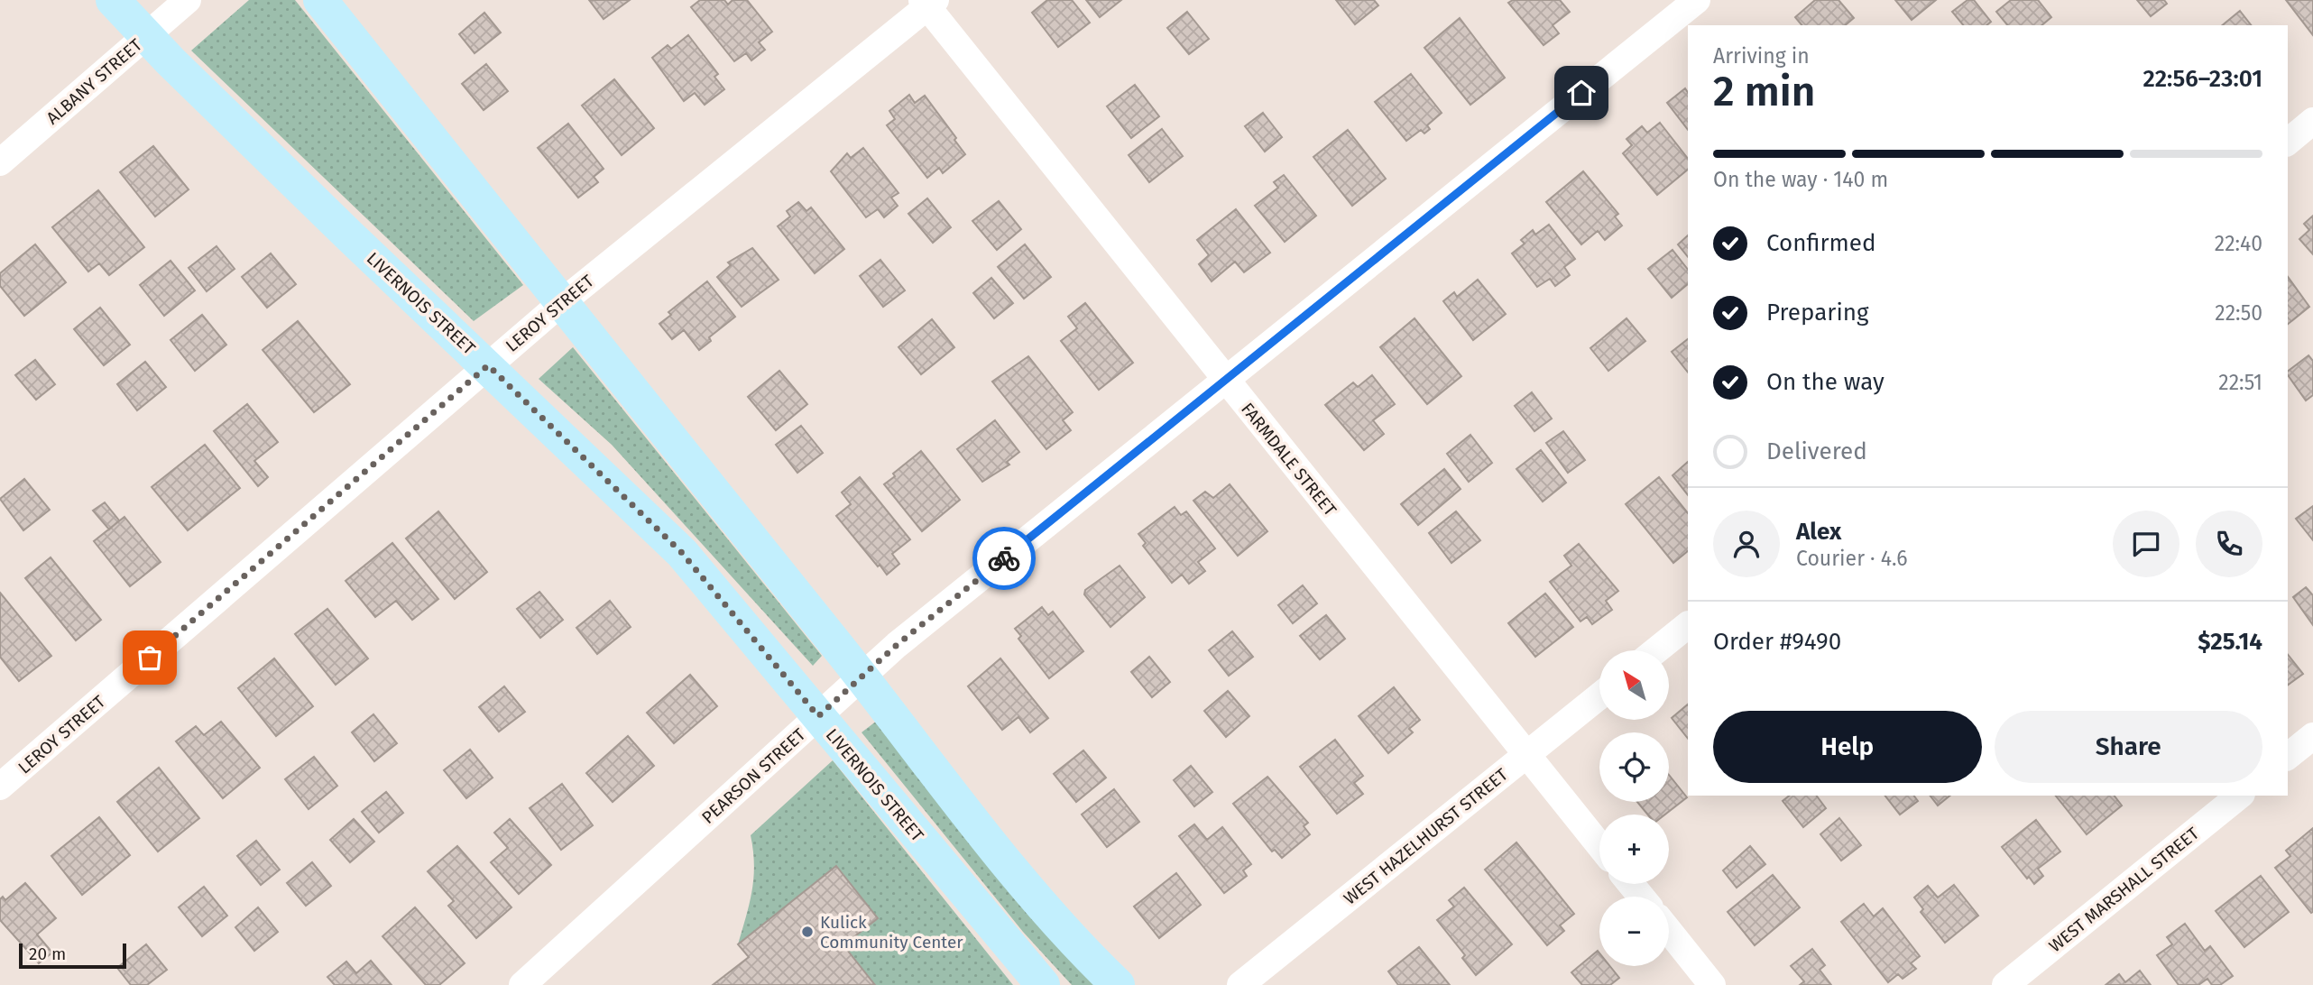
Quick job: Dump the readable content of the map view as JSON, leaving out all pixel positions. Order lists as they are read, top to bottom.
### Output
{
  "streets": {
    "street": [
      "ALBANY STREET",
      "LIVERNOIS STREET",
      "LEROY STREET",
      "FARMDALE STREET",
      "PEARSON STREET",
      "WEST HAZELHURST STREET",
      "WEST MARSHALL STREET"
    ]
  },
  "crossings": [
    ["ALBANY STREET", "LIVERNOIS STREET"],
    ["LIVERNOIS STREET", "LEROY STREET"],
    ["LIVERNOIS STREET", "PEARSON STREET"],
    ["LEROY STREET", "FARMDALE STREET"],
    ["FARMDALE STREET", "PEARSON STREET"],
    ["FARMDALE STREET", "WEST HAZELHURST STREET"]
  ],
  "places": ["Kulick Community Center"],
  "scale_bar": "20 m",
  "north": "top left",
  "page": {
    "heading": ["2 min", "Arriving in", "22:56–23:01"],
    "panel": [
      "Alex",
      "Courier · 4.6",
      "Order #9490",
      "$25.14"
    ],
    "bar": "On the way · 140 m",
    "list": [
      ["Confirmed", "22:40"],
      ["Preparing", "22:50"],
      ["On the way", "22:51"],
      "Delivered"
    ],
    "map_buttons": ["+", "−"],
    "buttons": ["Help", "Share"],
    "scale": "20 m"
  }
}
